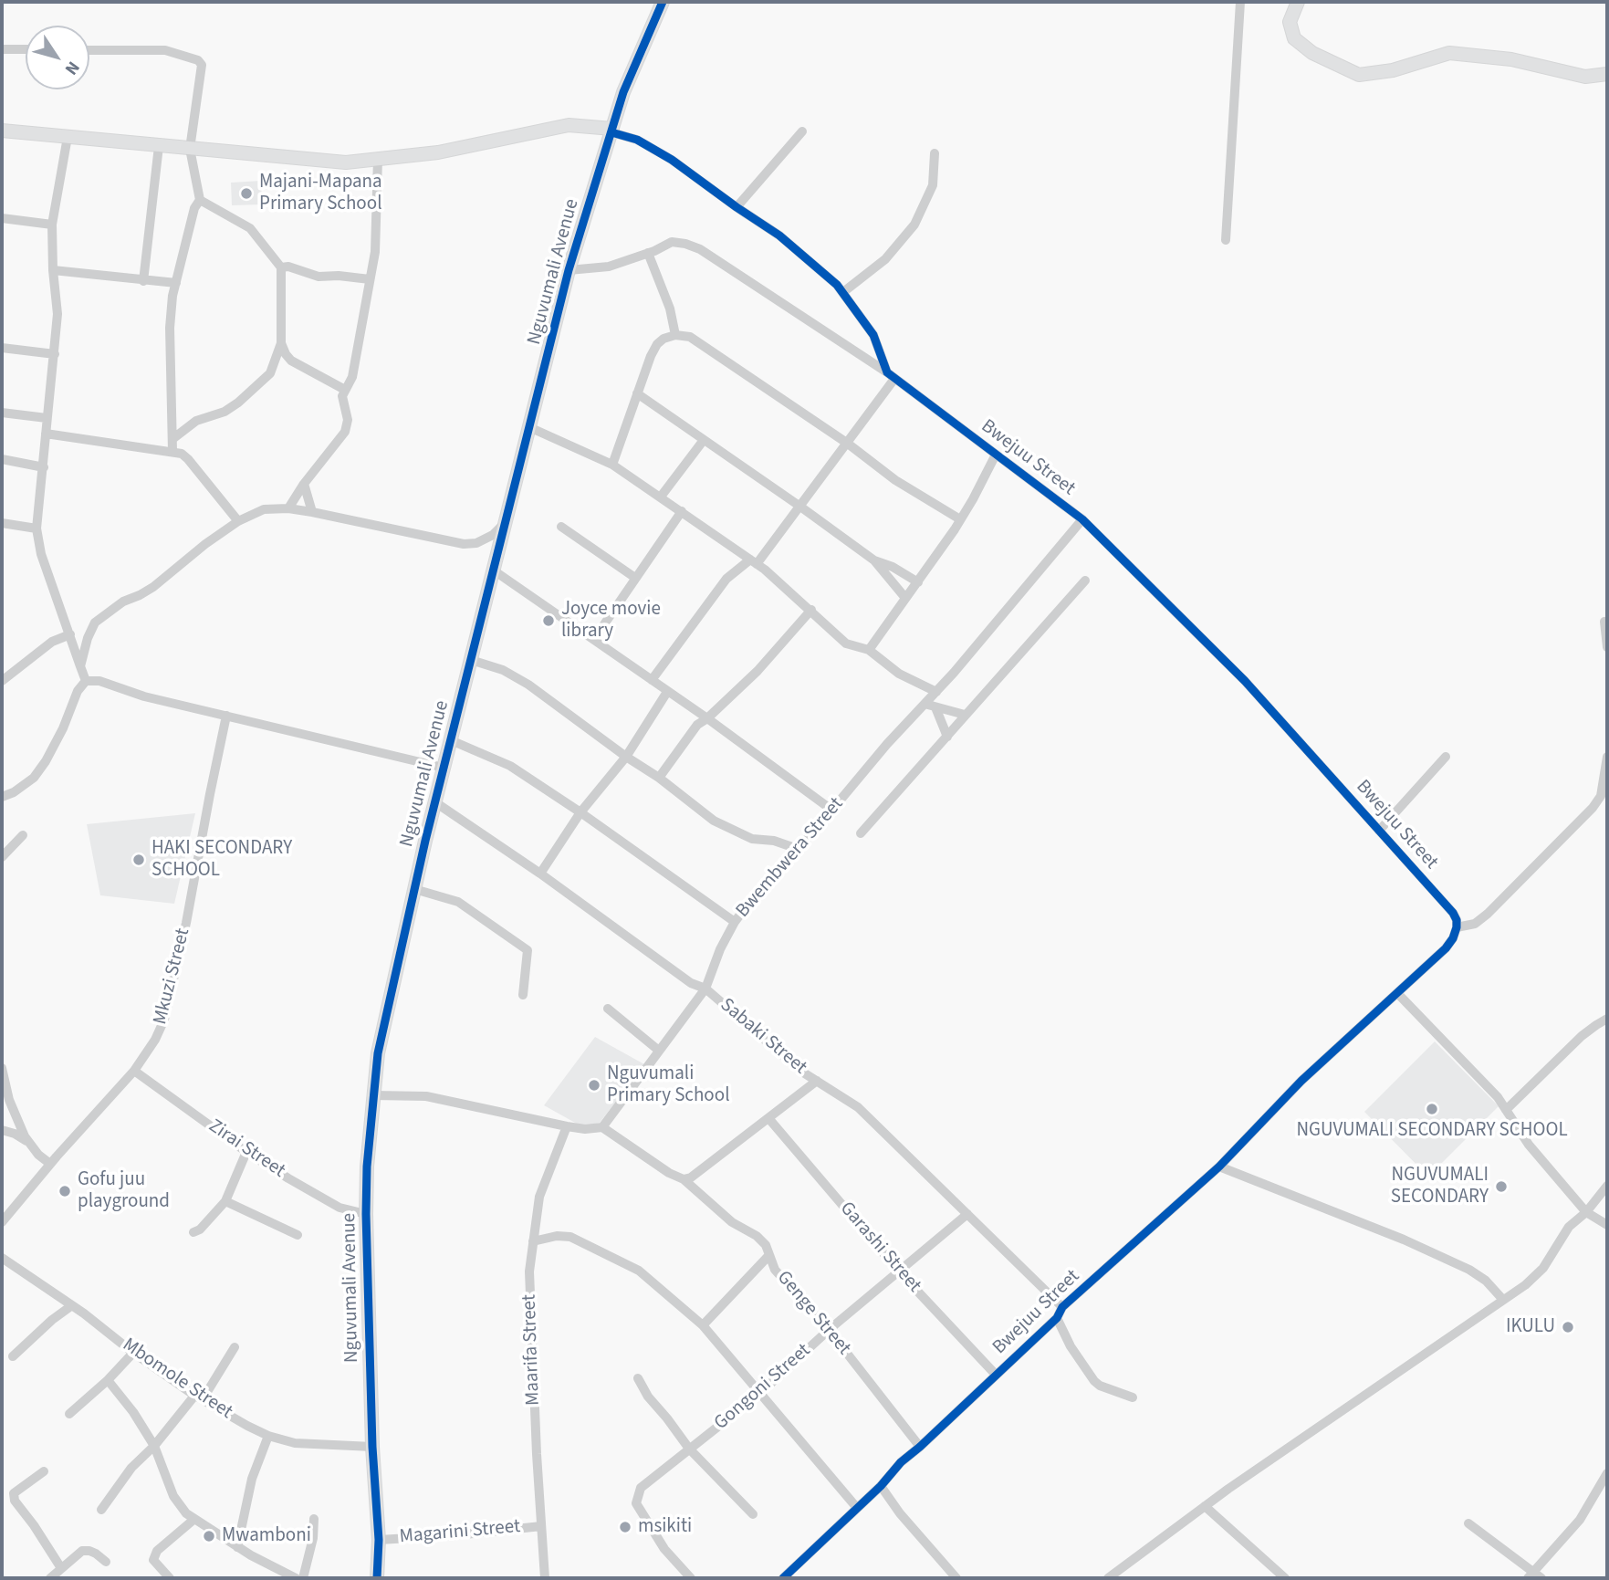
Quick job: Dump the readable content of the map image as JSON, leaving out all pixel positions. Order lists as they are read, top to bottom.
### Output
{
  "streets": {
    "street": [
      "Nguvumali Avenue",
      "Bwejuu Street",
      "Bwembwera Street",
      "Mkuzi Street",
      "Sabaki Street",
      "Zirai Street",
      "Garashi Street",
      "Genge Street",
      "Maarifa Street",
      "Mbomole Street",
      "Gongoni Street",
      "Magarini Street"
    ]
  },
  "crossings": [
    ["Nguvumali Avenue", "Bwejuu Street"],
    ["Nguvumali Avenue", "Sabaki Street"],
    ["Nguvumali Avenue", "Zirai Street"],
    ["Nguvumali Avenue", "Mbomole Street"],
    ["Nguvumali Avenue", "Magarini Street"],
    ["Bwejuu Street", "Bwembwera Street"],
    ["Bwejuu Street", "Sabaki Street"],
    ["Bwejuu Street", "Garashi Street"],
    ["Bwejuu Street", "Genge Street"],
    ["Bwembwera Street", "Sabaki Street"],
    ["Bwembwera Street", "Genge Street"],
    ["Mkuzi Street", "Zirai Street"],
    ["Sabaki Street", "Gongoni Street"],
    ["Garashi Street", "Gongoni Street"],
    ["Genge Street", "Gongoni Street"],
    ["Maarifa Street", "Magarini Street"]
  ],
  "places": [
    "Majani-Mapana Primary School",
    "Joyce movie library",
    "HAKI SECONDARY SCHOOL",
    "Nguvumali Primary School",
    "NGUVUMALI SECONDARY SCHOOL",
    "NGUVUMALI SECONDARY",
    "Gofu juu playground",
    "IKULU",
    "msikiti",
    "Mwamboni"
  ],
  "north": "bottom right"
}
